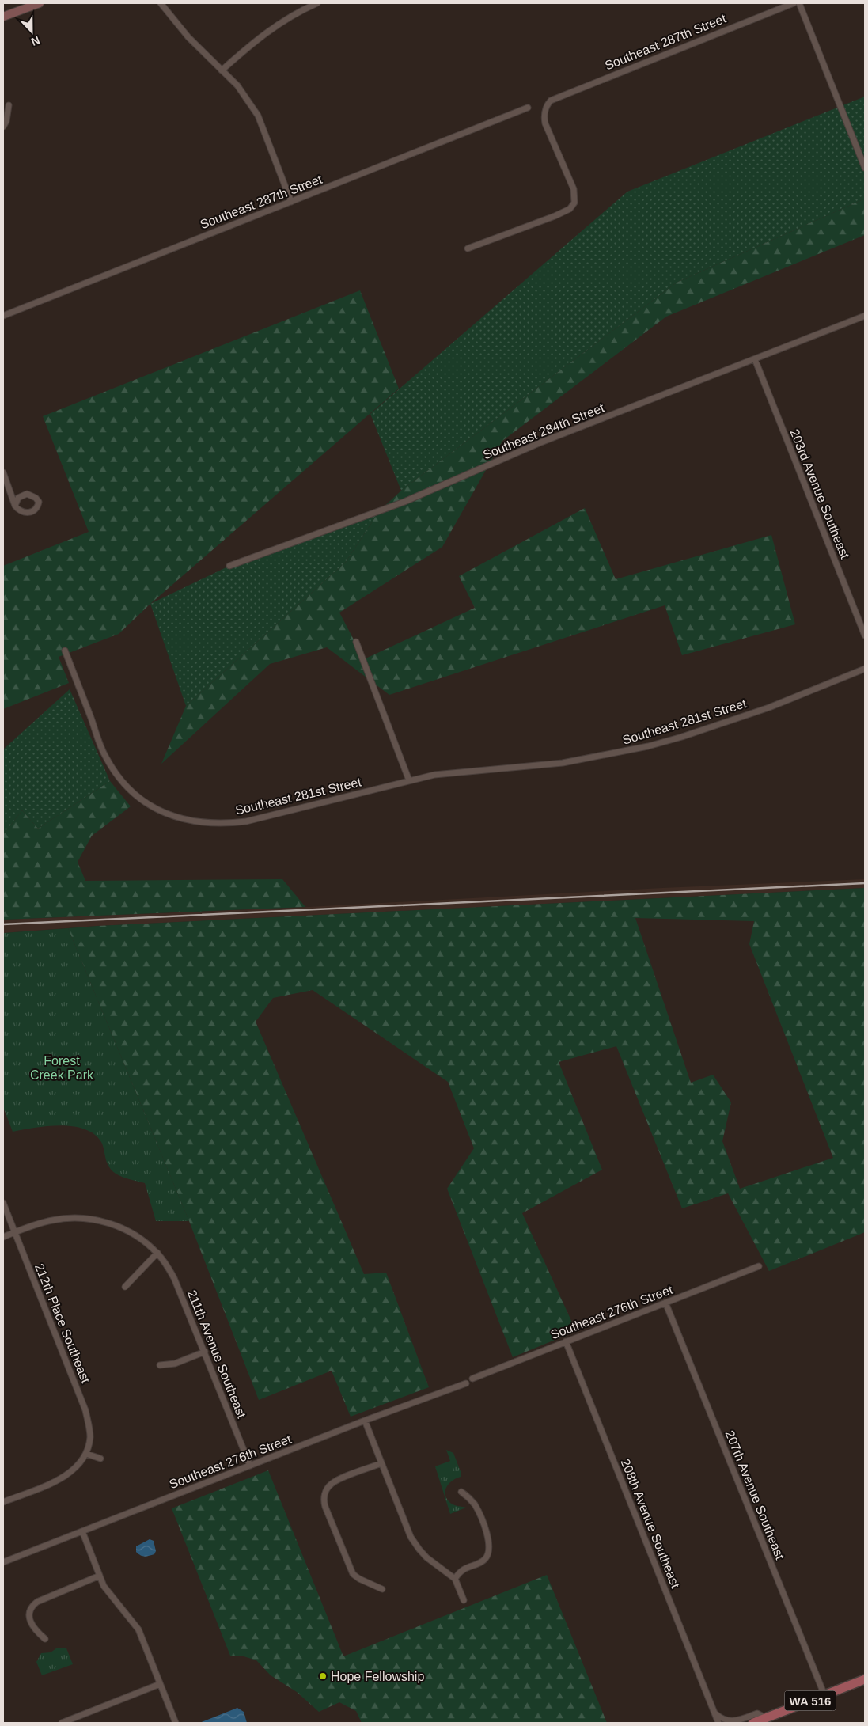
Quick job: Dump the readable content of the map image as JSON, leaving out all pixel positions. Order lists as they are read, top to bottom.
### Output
{
  "streets": {
    "main road": ["WA 516"],
    "street": [
      "Southeast 287th Street",
      "Southeast 284th Street",
      "203rd Avenue Southeast",
      "Southeast 281st Street",
      "Southeast 276th Street",
      "212th Place Southeast",
      "211th Avenue Southeast",
      "207th Avenue Southeast",
      "208th Avenue Southeast"
    ]
  },
  "crossings": [
    ["Southeast 284th Street", "203rd Avenue Southeast"],
    ["Southeast 276th Street", "211th Avenue Southeast"],
    ["Southeast 276th Street", "207th Avenue Southeast"],
    ["Southeast 276th Street", "208th Avenue Southeast"],
    ["212th Place Southeast", "211th Avenue Southeast"],
    ["207th Avenue Southeast", "WA 516"]
  ],
  "parks": ["Forest Creek Park"],
  "places": ["Hope Fellowship"],
  "north": "bottom"
}
